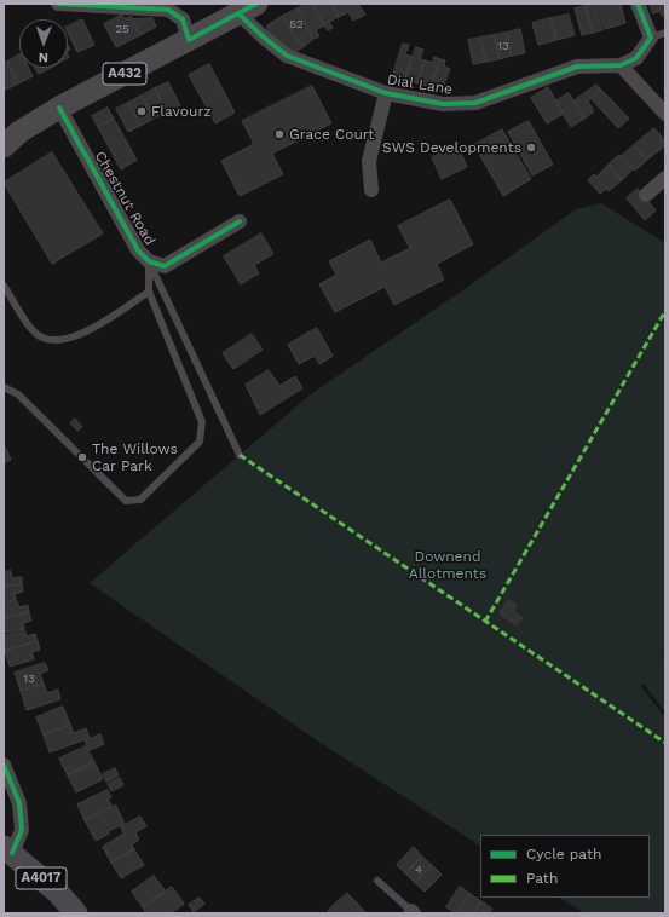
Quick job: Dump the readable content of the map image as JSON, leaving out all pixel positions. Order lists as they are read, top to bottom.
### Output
{
  "streets": {
    "main road": ["A432", "A4017"],
    "street": ["Dial Lane", "Chestnut Road"]
  },
  "crossings": [
    ["A432", "Dial Lane"],
    ["A432", "Chestnut Road"]
  ],
  "parks": ["Downend Allotments"],
  "places": [
    "Flavourz",
    "Grace Court",
    "SWS Developments",
    "The Willows Car Park"
  ],
  "house_numbers": [
    "52",
    "25",
    "13",
    "13",
    "4"
  ],
  "legend": ["Cycle path", "Path"],
  "north": "bottom"
}
